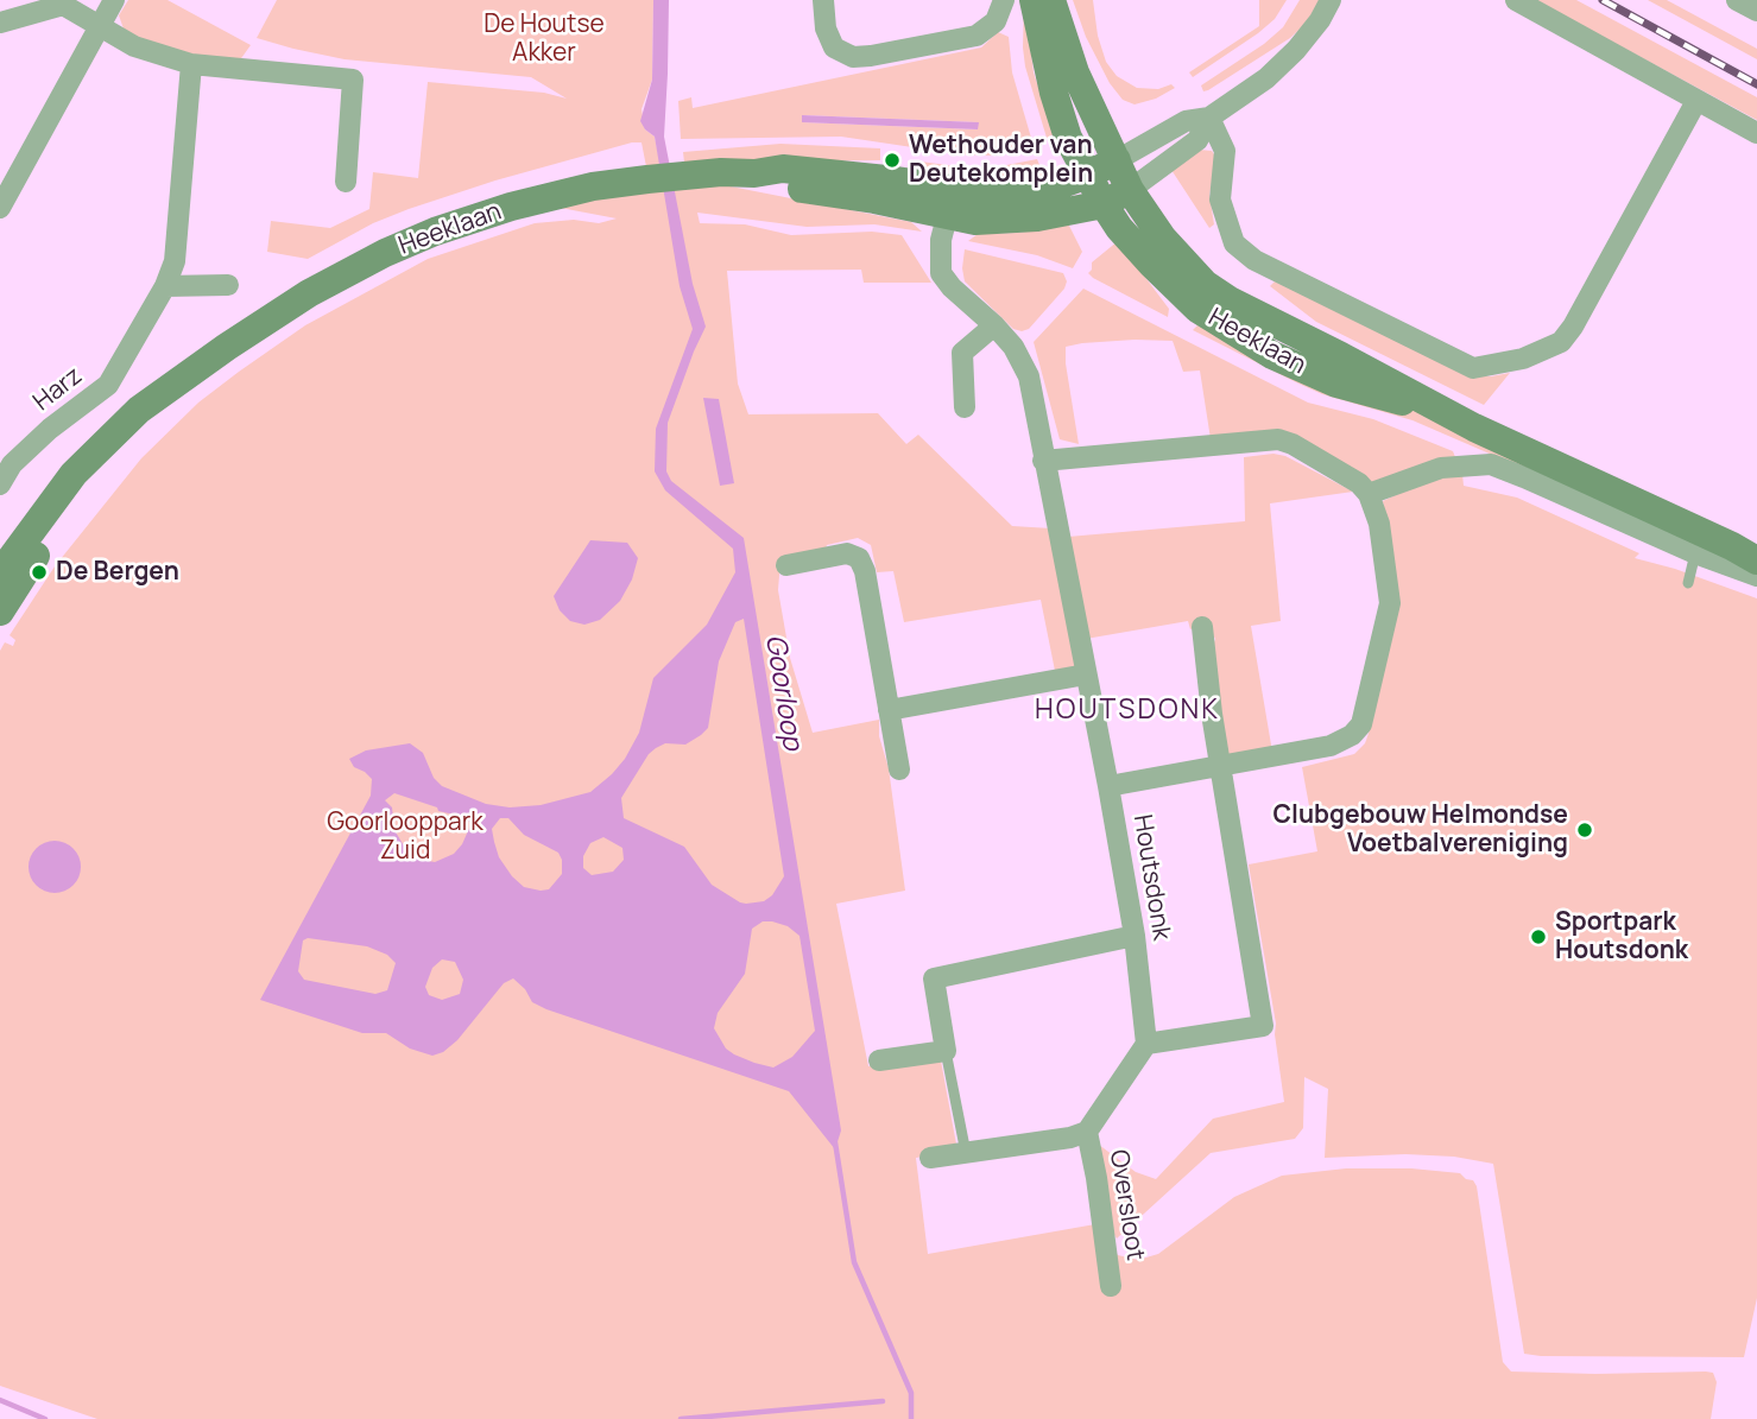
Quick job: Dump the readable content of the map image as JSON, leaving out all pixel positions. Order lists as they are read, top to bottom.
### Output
{
  "streets": {
    "main road": ["Heeklaan"],
    "street": ["Harz", "Houtsdonk", "Oversloot"]
  },
  "districts": ["HOUTSDONK"],
  "water": ["Goorloop"],
  "parks": ["De Houtse Akker", "Goorlooppark Zuid"],
  "places": [
    "Wethouder van Deutekomplein",
    "De Bergen",
    "Clubgebouw Helmondse Voetbalvereniging",
    "Sportpark Houtsdonk"
  ]
}
